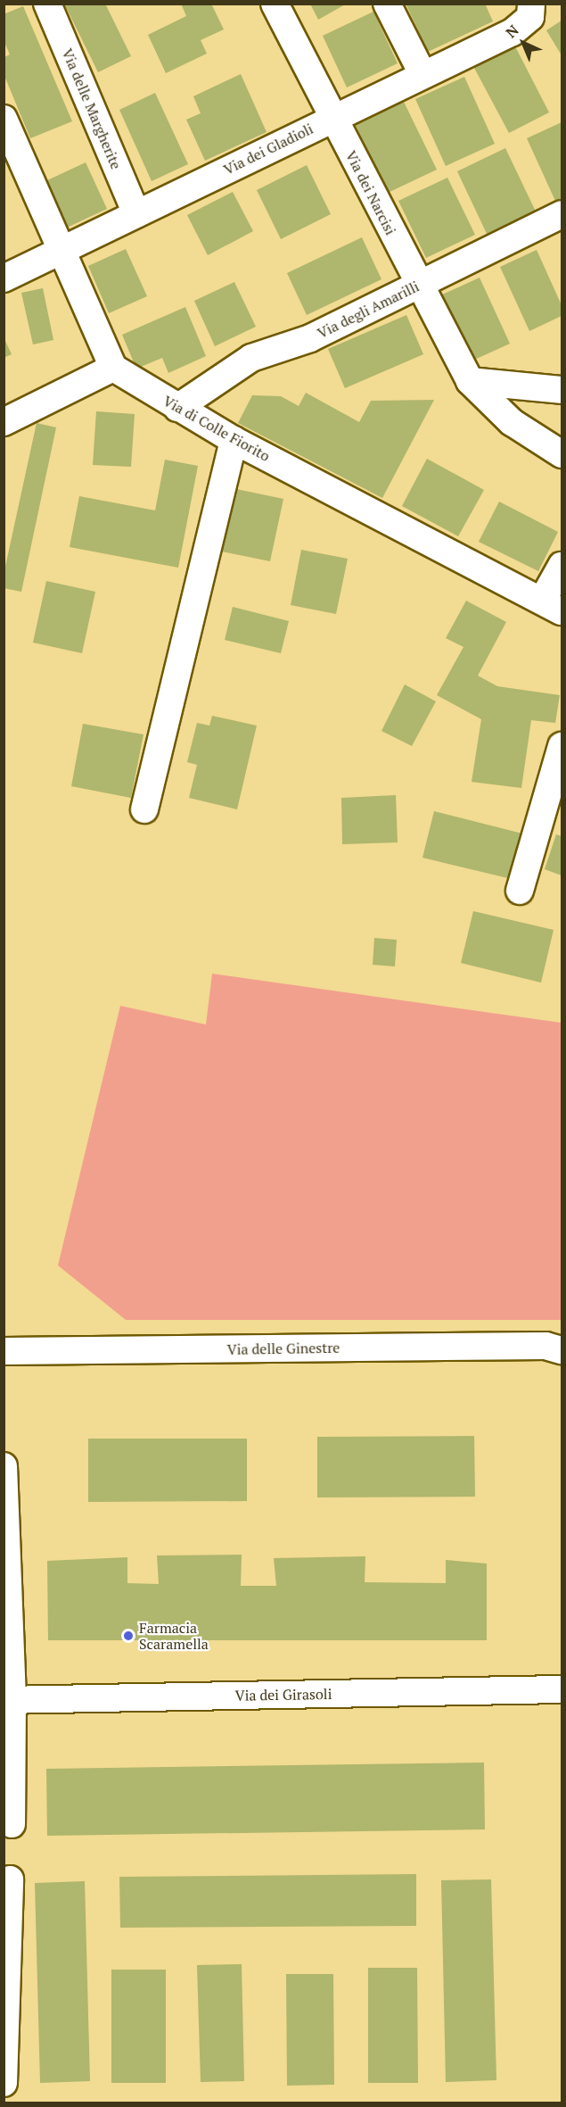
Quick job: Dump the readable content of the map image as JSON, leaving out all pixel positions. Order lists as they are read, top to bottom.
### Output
{
  "streets": {
    "street": [
      "Via delle Margherite",
      "Via dei Gladioli",
      "Via dei Narcisi",
      "Via degli Amarilli",
      "Via di Colle Fiorito",
      "Via delle Ginestre",
      "Via dei Girasoli"
    ]
  },
  "crossings": [
    ["Via delle Margherite", "Via dei Gladioli"],
    ["Via dei Gladioli", "Via dei Narcisi"],
    ["Via dei Narcisi", "Via degli Amarilli"],
    ["Via degli Amarilli", "Via di Colle Fiorito"]
  ],
  "places": ["Farmacia Scaramella"],
  "north": "top left"
}
